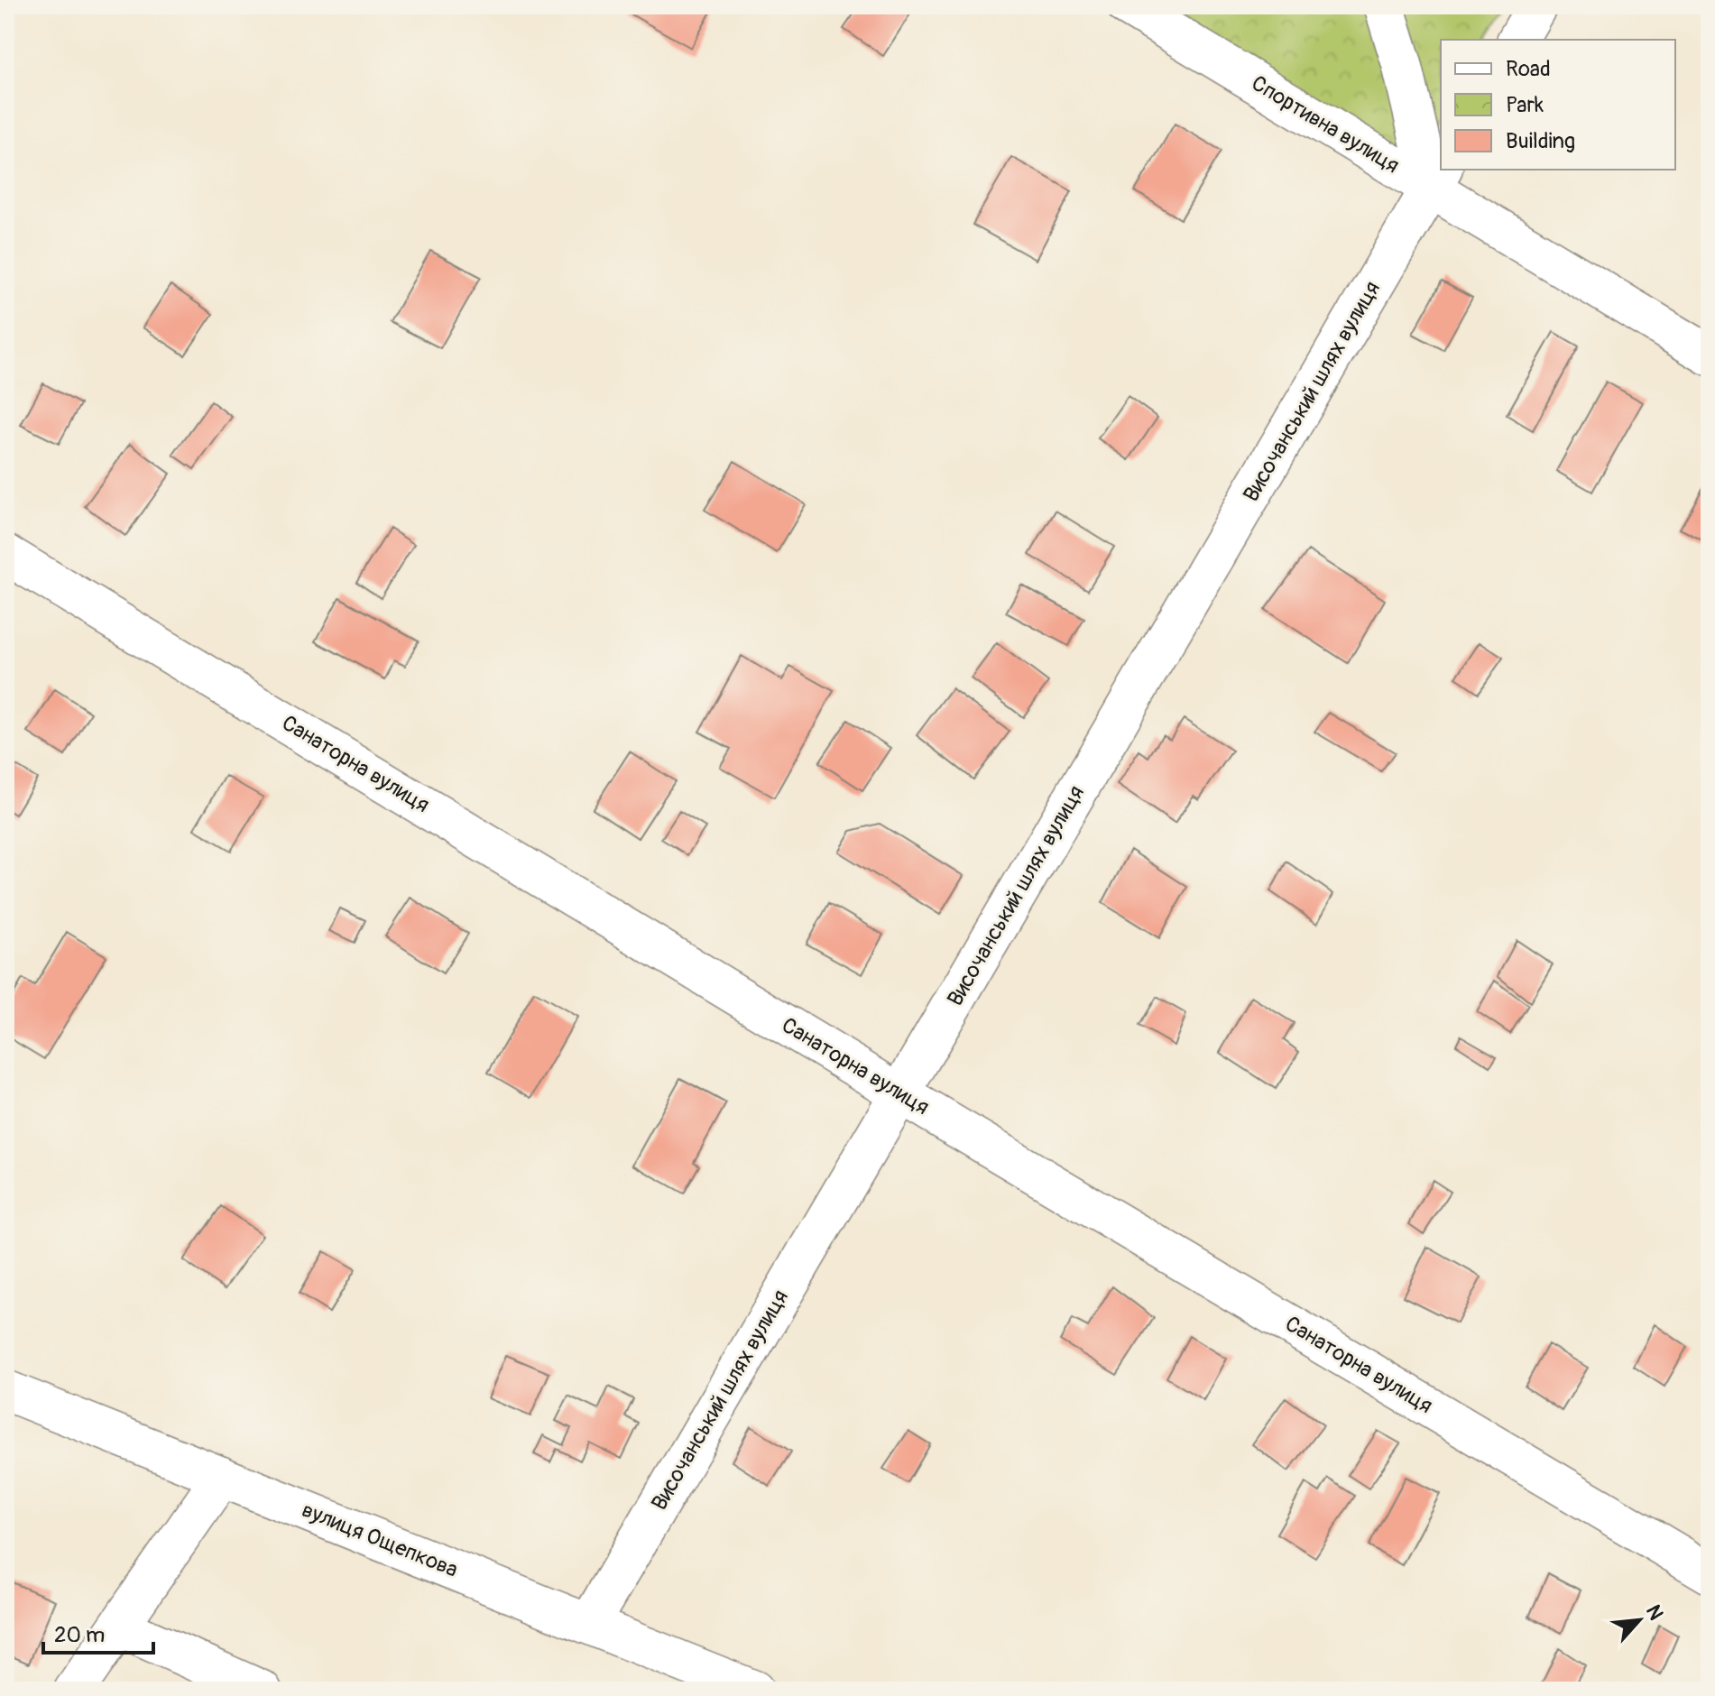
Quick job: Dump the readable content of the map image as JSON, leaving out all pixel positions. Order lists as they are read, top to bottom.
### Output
{
  "streets": {
    "main road": [
      "Спортивна вулиця",
      "Височанський шлях вулиця",
      "Санаторна вулиця",
      "вулиця Ощепкова"
    ]
  },
  "crossings": [
    ["Спортивна вулиця", "Височанський шлях вулиця"],
    ["Височанський шлях вулиця", "Санаторна вулиця"],
    ["Височанський шлях вулиця", "вулиця Ощепкова"]
  ],
  "legend": ["Road", "Park", "Building"],
  "scale_bar": "20 m",
  "north": "top right"
}
